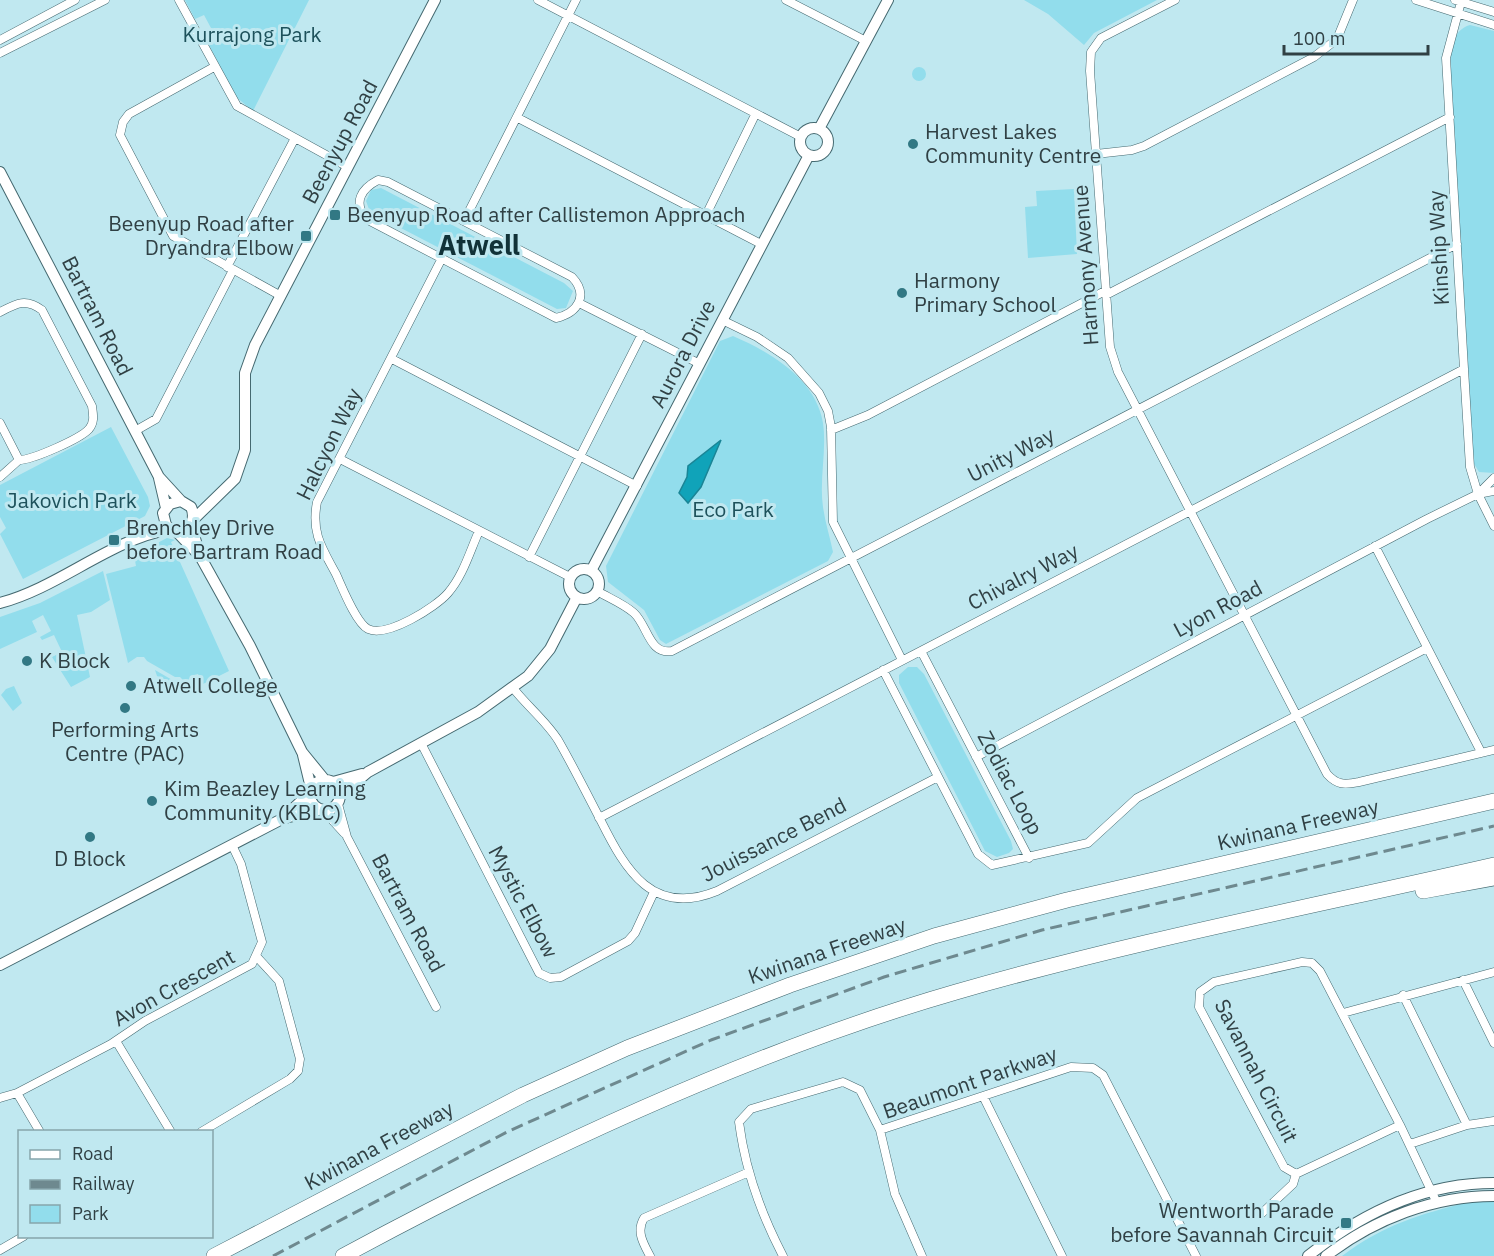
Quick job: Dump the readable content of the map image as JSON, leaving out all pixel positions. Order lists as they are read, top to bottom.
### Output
{
  "streets": {
    "highway": ["Kwinana Freeway"],
    "street": [
      "Beenyup Road",
      "Kinship Way",
      "Harmony Avenue",
      "Bartram Road",
      "Aurora Drive",
      "Halcyon Way",
      "Unity Way",
      "Chivalry Way",
      "Lyon Road",
      "Zodiac Loop",
      "Jouissance Bend",
      "Mystic Elbow",
      "Avon Crescent",
      "Savannah Circuit",
      "Beaumont Parkway"
    ]
  },
  "crossings": [
    ["Beenyup Road", "Bartram Road"],
    ["Kinship Way", "Unity Way"],
    ["Kinship Way", "Chivalry Way"],
    ["Kinship Way", "Lyon Road"],
    ["Harmony Avenue", "Unity Way"],
    ["Harmony Avenue", "Chivalry Way"],
    ["Harmony Avenue", "Lyon Road"],
    ["Aurora Drive", "Unity Way"],
    ["Chivalry Way", "Zodiac Loop"],
    ["Chivalry Way", "Jouissance Bend"],
    ["Lyon Road", "Zodiac Loop"],
    ["Zodiac Loop", "Jouissance Bend"],
    ["Jouissance Bend", "Mystic Elbow"]
  ],
  "districts": ["Atwell"],
  "parks": ["Kurrajong Park", "Jakovich Park", "Eco Park"],
  "places": {
    "other": [
      "Harvest Lakes Community Centre",
      "Harmony Primary School",
      "K Block",
      "Atwell College",
      "Performing Arts Centre (PAC)",
      "Kim Beazley Learning Community (KBLC)",
      "D Block"
    ],
    "transit": [
      "Beenyup Road after Callistemon Approach",
      "Beenyup Road after Dryandra Elbow",
      "Brenchley Drive before Bartram Road",
      "Wentworth Parade before Savannah Circuit"
    ]
  },
  "legend": ["Road", "Railway", "Park"],
  "scale_bar": "100 m"
}
